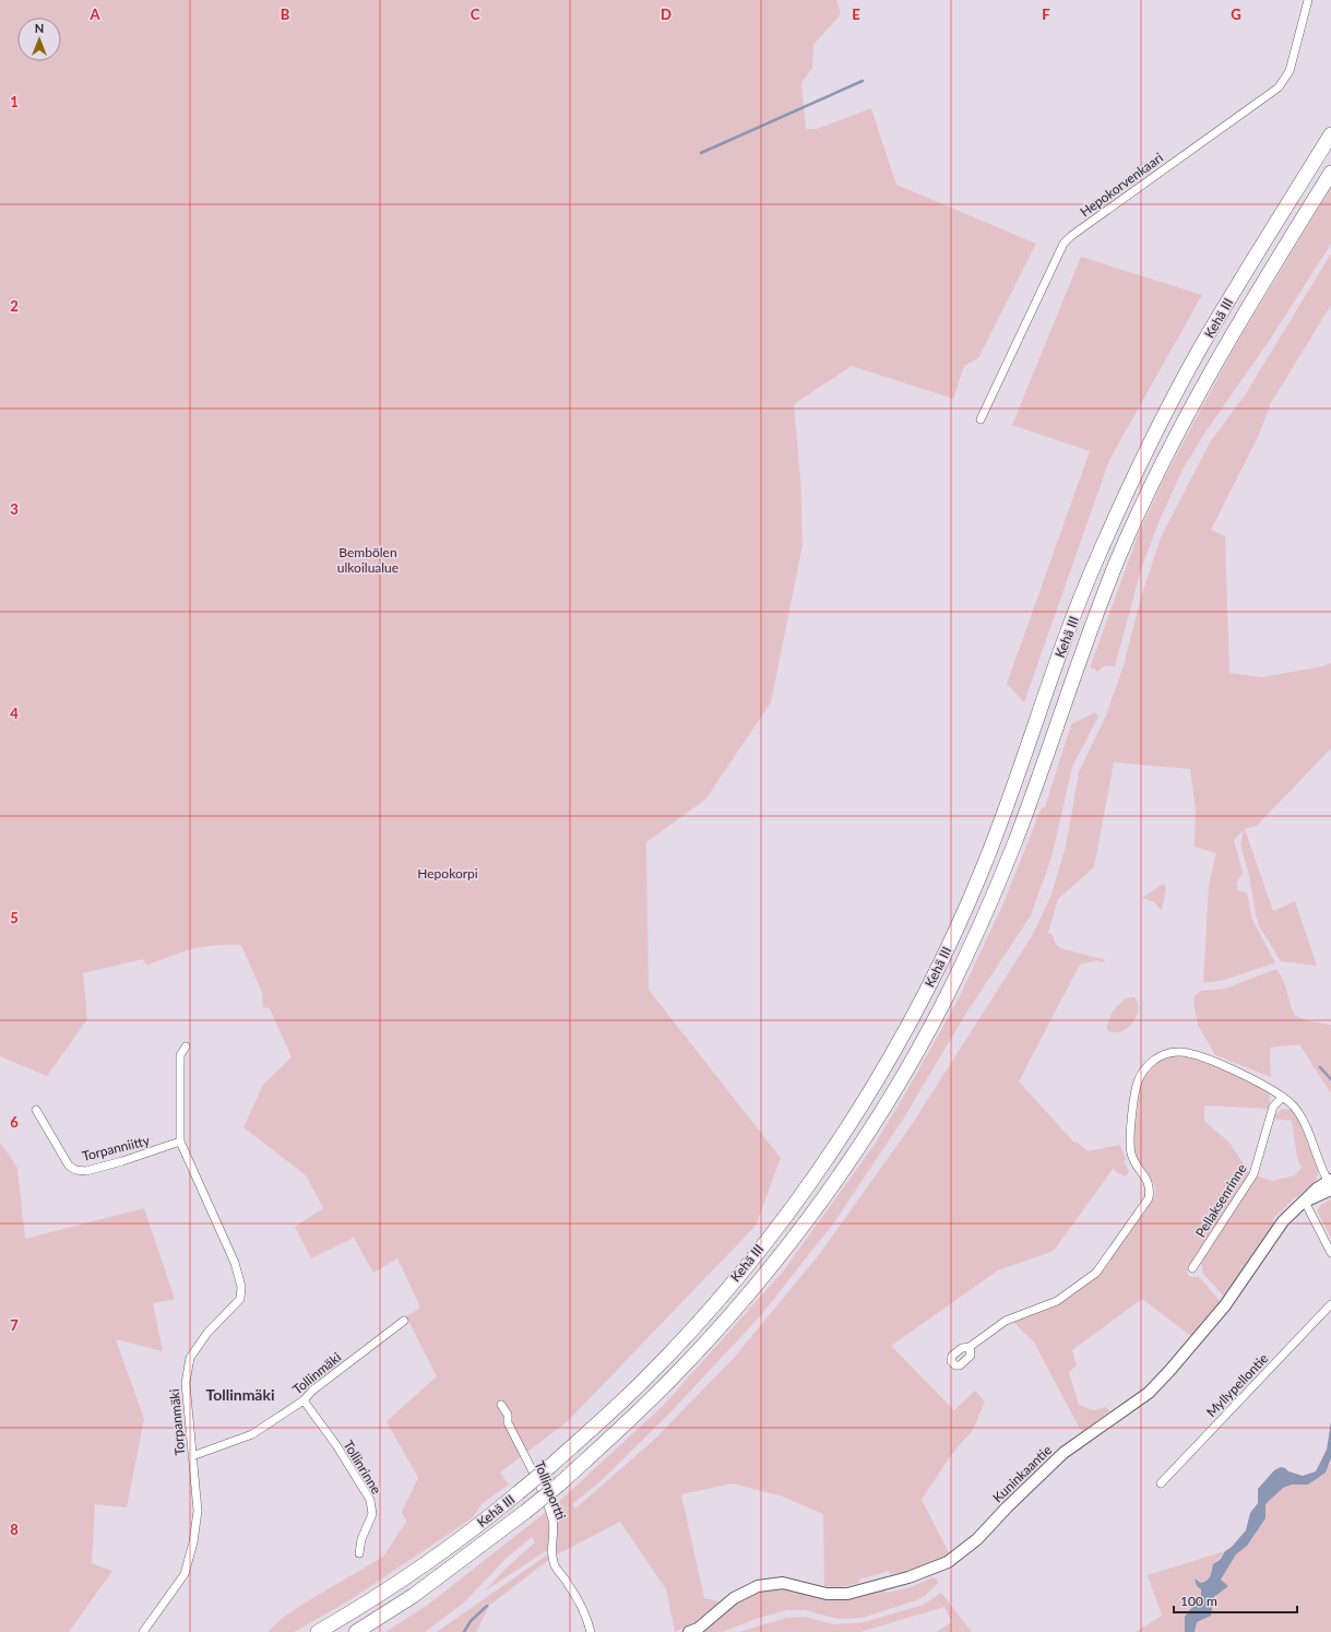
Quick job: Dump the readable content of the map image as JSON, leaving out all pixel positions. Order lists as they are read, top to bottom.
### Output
{
  "streets": {
    "highway": ["Kehä III"],
    "main road": ["Kuninkaantie"],
    "street": [
      "Hepokorvenkaari",
      "Torpanniitty",
      "Pellaksenrinne",
      "Tollinmäki",
      "Myllypellontie",
      "Torpanmäki",
      "Tollinrinne",
      "Tollinportti"
    ]
  },
  "crossings": [
    ["Torpanniitty", "Torpanmäki"],
    ["Tollinmäki", "Torpanmäki"],
    ["Tollinmäki", "Tollinrinne"]
  ],
  "districts": ["Tollinmäki"],
  "parks": ["Bembölen ulkoilualue", "Hepokorpi"],
  "scale_bar": "100 m",
  "north": "top",
  "grid": {
    "columns": [
      "A",
      "B",
      "C",
      "D",
      "E",
      "F",
      "G"
    ],
    "rows": [
      "1",
      "2",
      "3",
      "4",
      "5",
      "6",
      "7",
      "8"
    ]
  }
}
